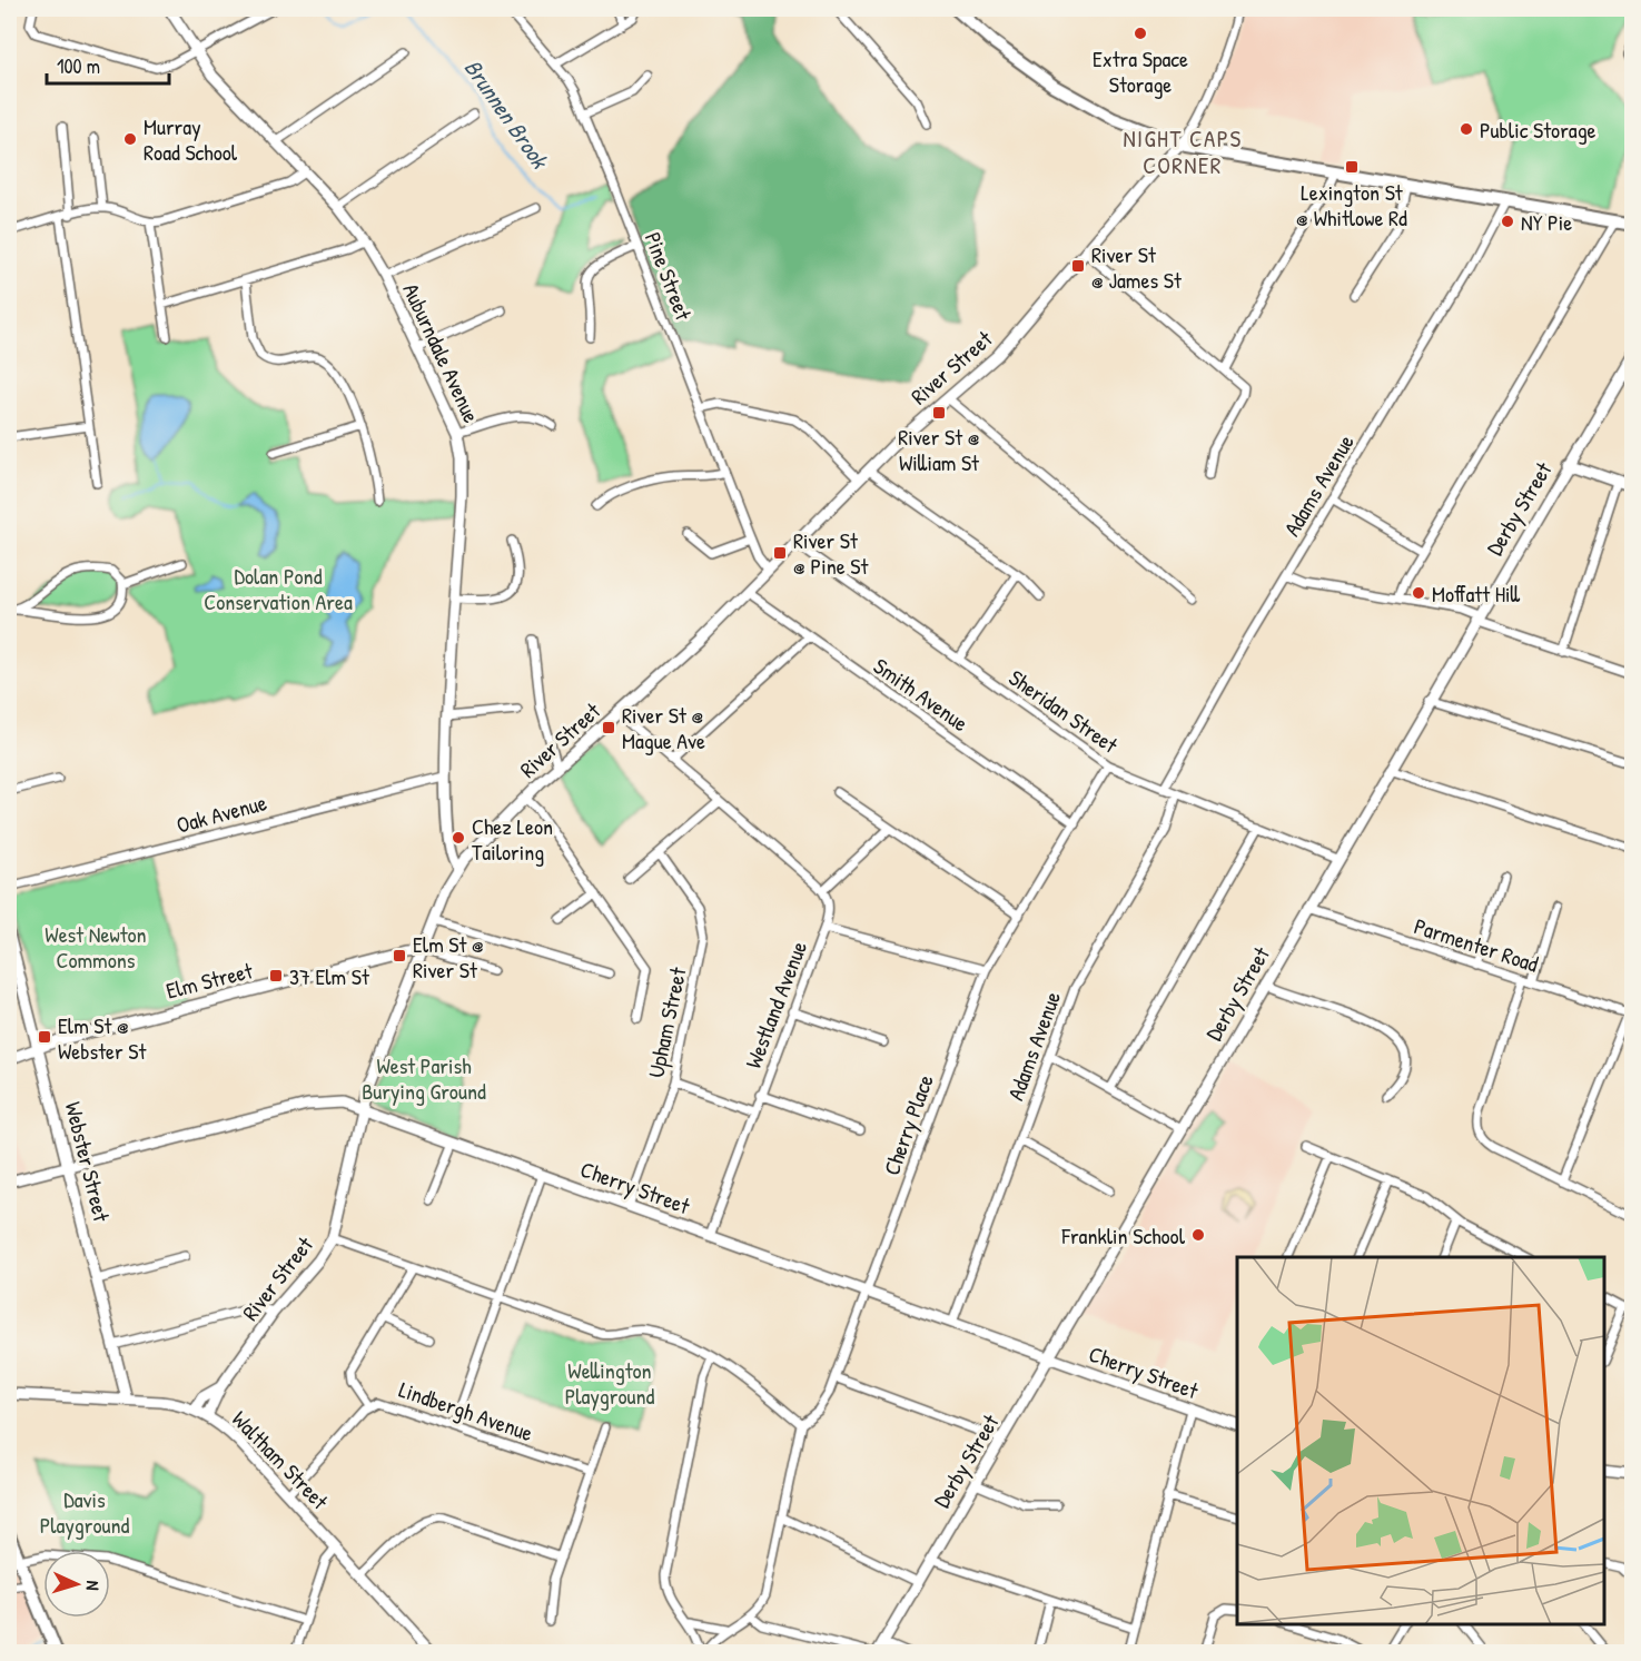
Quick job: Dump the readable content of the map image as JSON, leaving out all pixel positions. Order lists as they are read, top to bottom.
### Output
{
  "streets": {
    "street": [
      "Pine Street",
      "Auburndale Avenue",
      "River Street",
      "Adams Avenue",
      "Derby Street",
      "Smith Avenue",
      "Sheridan Street",
      "Oak Avenue",
      "Parmenter Road",
      "Elm Street",
      "Westland Avenue",
      "Upham Street",
      "Cherry Place",
      "Webster Street",
      "Cherry Street",
      "Lindbergh Avenue",
      "Waltham Street"
    ]
  },
  "crossings": [
    ["Pine Street", "River Street"],
    ["Auburndale Avenue", "River Street"],
    ["Auburndale Avenue", "Oak Avenue"],
    ["River Street", "Smith Avenue"],
    ["River Street", "Sheridan Street"],
    ["River Street", "Elm Street"],
    ["River Street", "Cherry Street"],
    ["River Street", "Waltham Street"],
    ["Adams Avenue", "Sheridan Street"],
    ["Adams Avenue", "Cherry Street"],
    ["Derby Street", "Sheridan Street"],
    ["Derby Street", "Parmenter Road"],
    ["Derby Street", "Cherry Street"],
    ["Smith Avenue", "Cherry Place"],
    ["Sheridan Street", "Cherry Place"],
    ["Elm Street", "Webster Street"],
    ["Westland Avenue", "Cherry Street"],
    ["Upham Street", "Cherry Street"],
    ["Cherry Place", "Cherry Street"],
    ["Webster Street", "Cherry Street"],
    ["Webster Street", "Waltham Street"],
    ["Lindbergh Avenue", "Waltham Street"]
  ],
  "districts": ["NIGHT CAPS CORNER"],
  "water": ["Brunnen Brook"],
  "parks": [
    "Dolan Pond Conservation Area",
    "West Newton Commons",
    "West Parish Burying Ground",
    "Wellington Playground",
    "Davis Playground"
  ],
  "places": {
    "other": [
      "Extra Space Storage",
      "Public Storage",
      "Murray Road School",
      "NY Pie",
      "Moffatt Hill",
      "Chez Leon Tailoring",
      "Franklin School"
    ],
    "transit": [
      "Lexington St @ Whitlowe Rd",
      "River St @ James St",
      "River St @ William St",
      "River St @ Pine St",
      "River St @ Mague Ave",
      "Elm St @ River St",
      "37 Elm St",
      "Elm St @ Webster St"
    ]
  },
  "scale_bar": "100 m",
  "north": "right"
}
